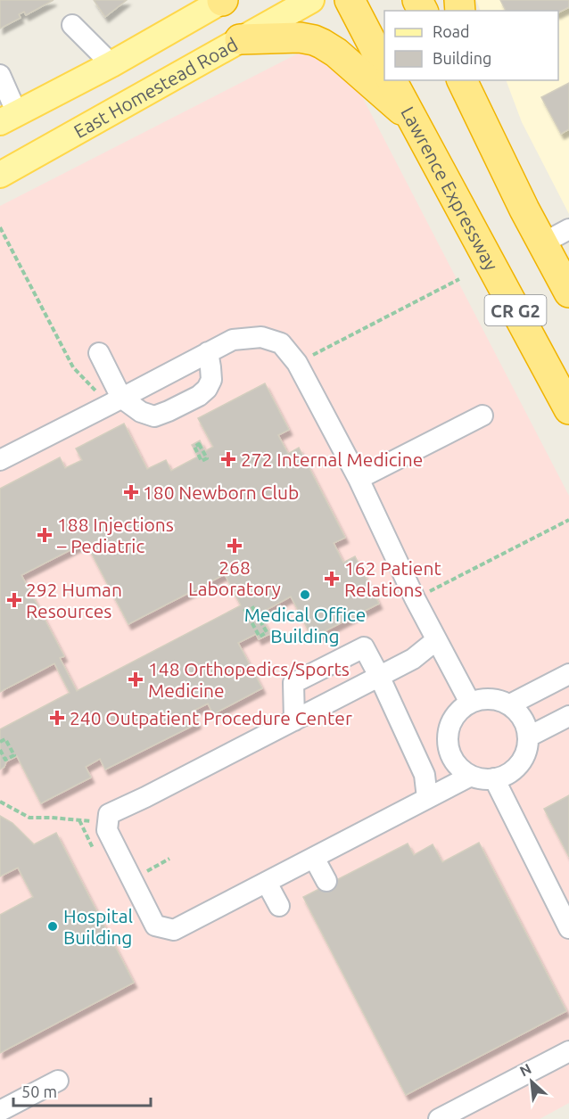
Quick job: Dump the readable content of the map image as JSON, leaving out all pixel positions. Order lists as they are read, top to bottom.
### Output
{
  "streets": {
    "highway": ["Lawrence Expressway", "CR G2"],
    "main road": ["East Homestead Road"]
  },
  "places": {
    "health": [
      "272 Internal Medicine",
      "180 Newborn Club",
      "188 Injections – Pediatric",
      "268 Laboratory",
      "162 Patient Relations",
      "292 Human Resources",
      "148 Orthopedics/Sports Medicine",
      "240 Outpatient Procedure Center"
    ],
    "other": ["Medical Office Building", "Hospital Building"]
  },
  "legend": ["Road", "Building"],
  "scale_bar": "50 m",
  "north": "top left"
}
